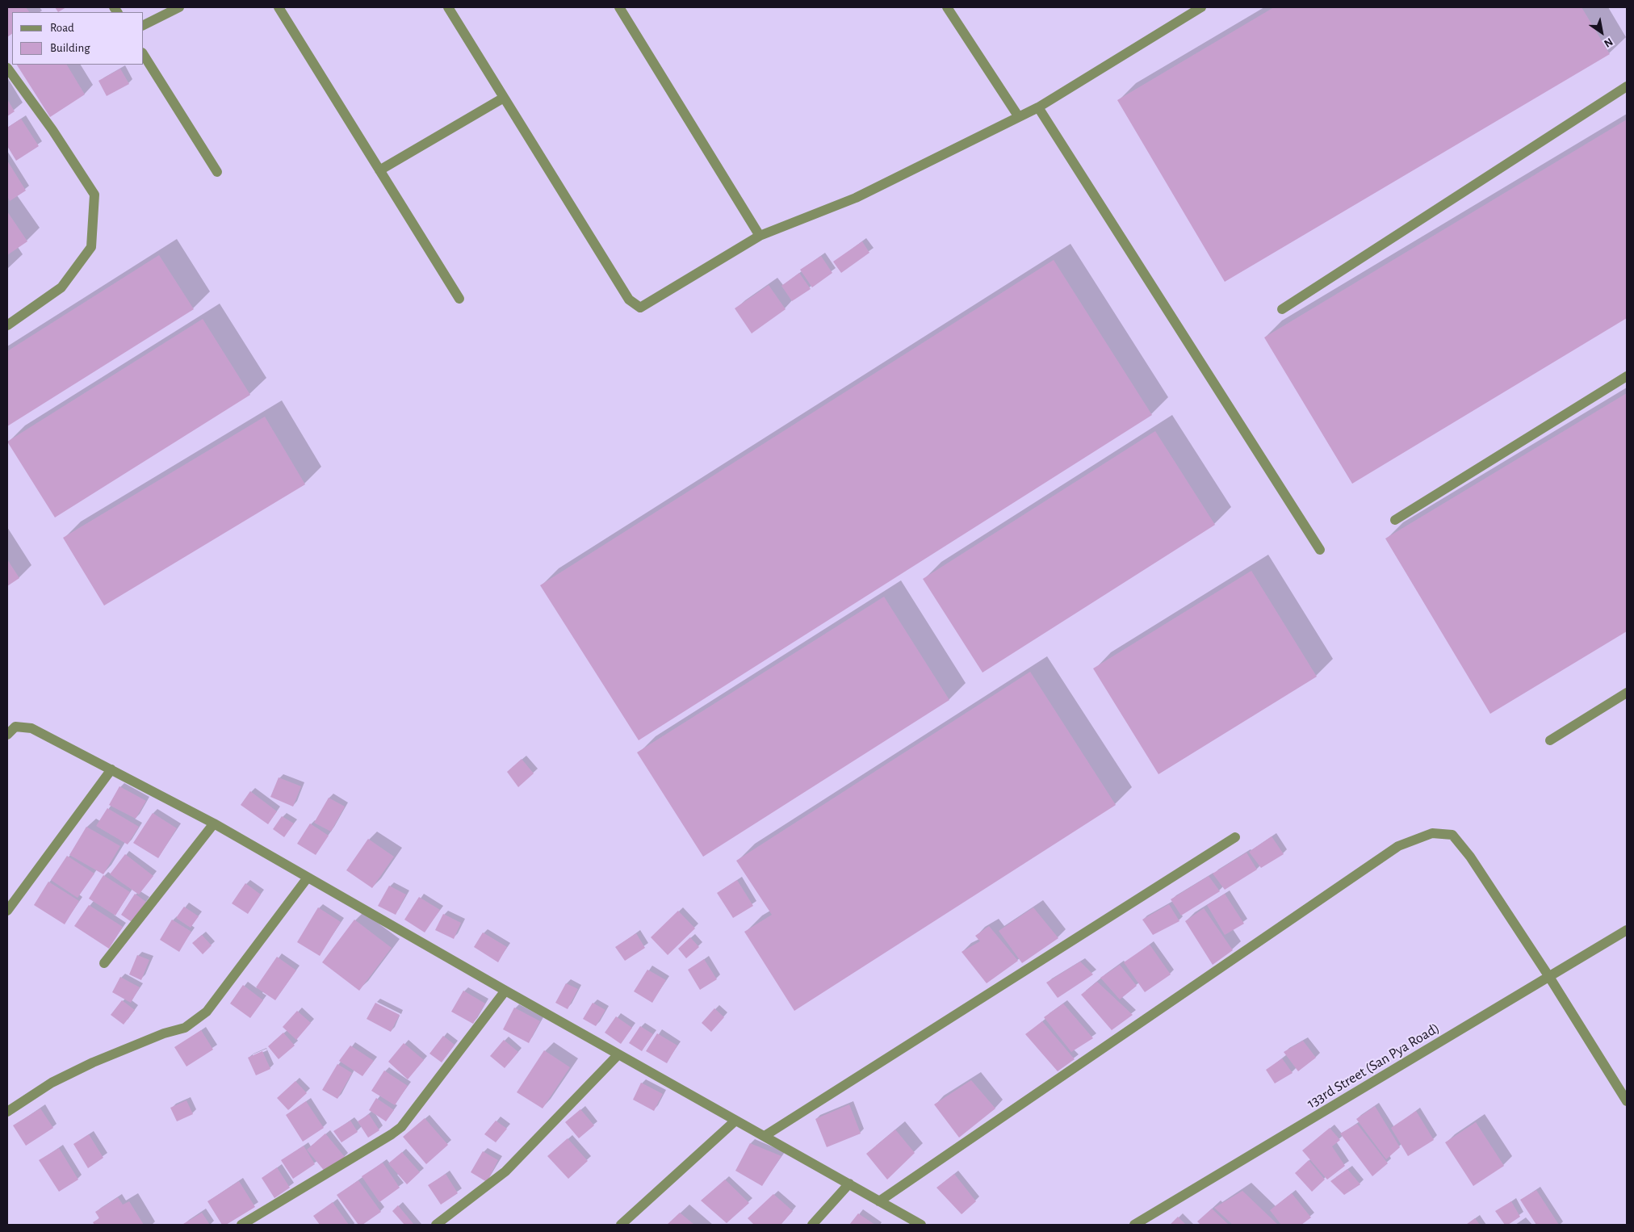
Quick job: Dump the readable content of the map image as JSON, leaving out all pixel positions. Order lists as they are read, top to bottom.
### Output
{
  "streets": {
    "street": ["133rd Street (San Pya Road)"]
  },
  "legend": ["Road", "Building"],
  "north": "bottom right"
}
